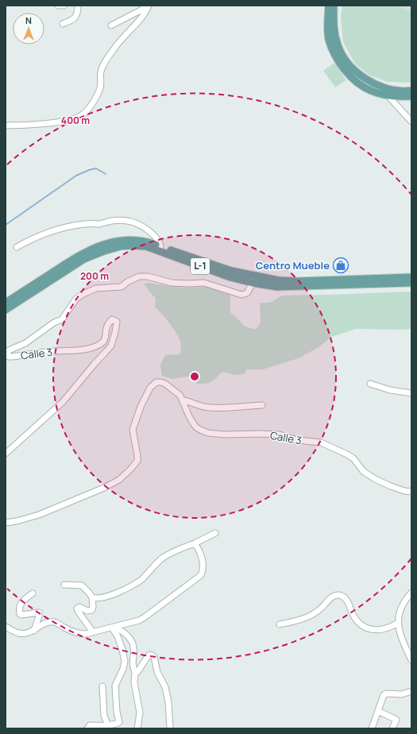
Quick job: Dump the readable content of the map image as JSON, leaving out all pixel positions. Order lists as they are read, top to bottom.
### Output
{
  "streets": {
    "main road": ["L-1"],
    "street": ["Calle 3"]
  },
  "crossings": [
    ["L-1", "Calle 3"]
  ],
  "places": {
    "shop": ["Centro Mueble"]
  },
  "north": "top",
  "rings": ["400 m", "200 m"]
}
